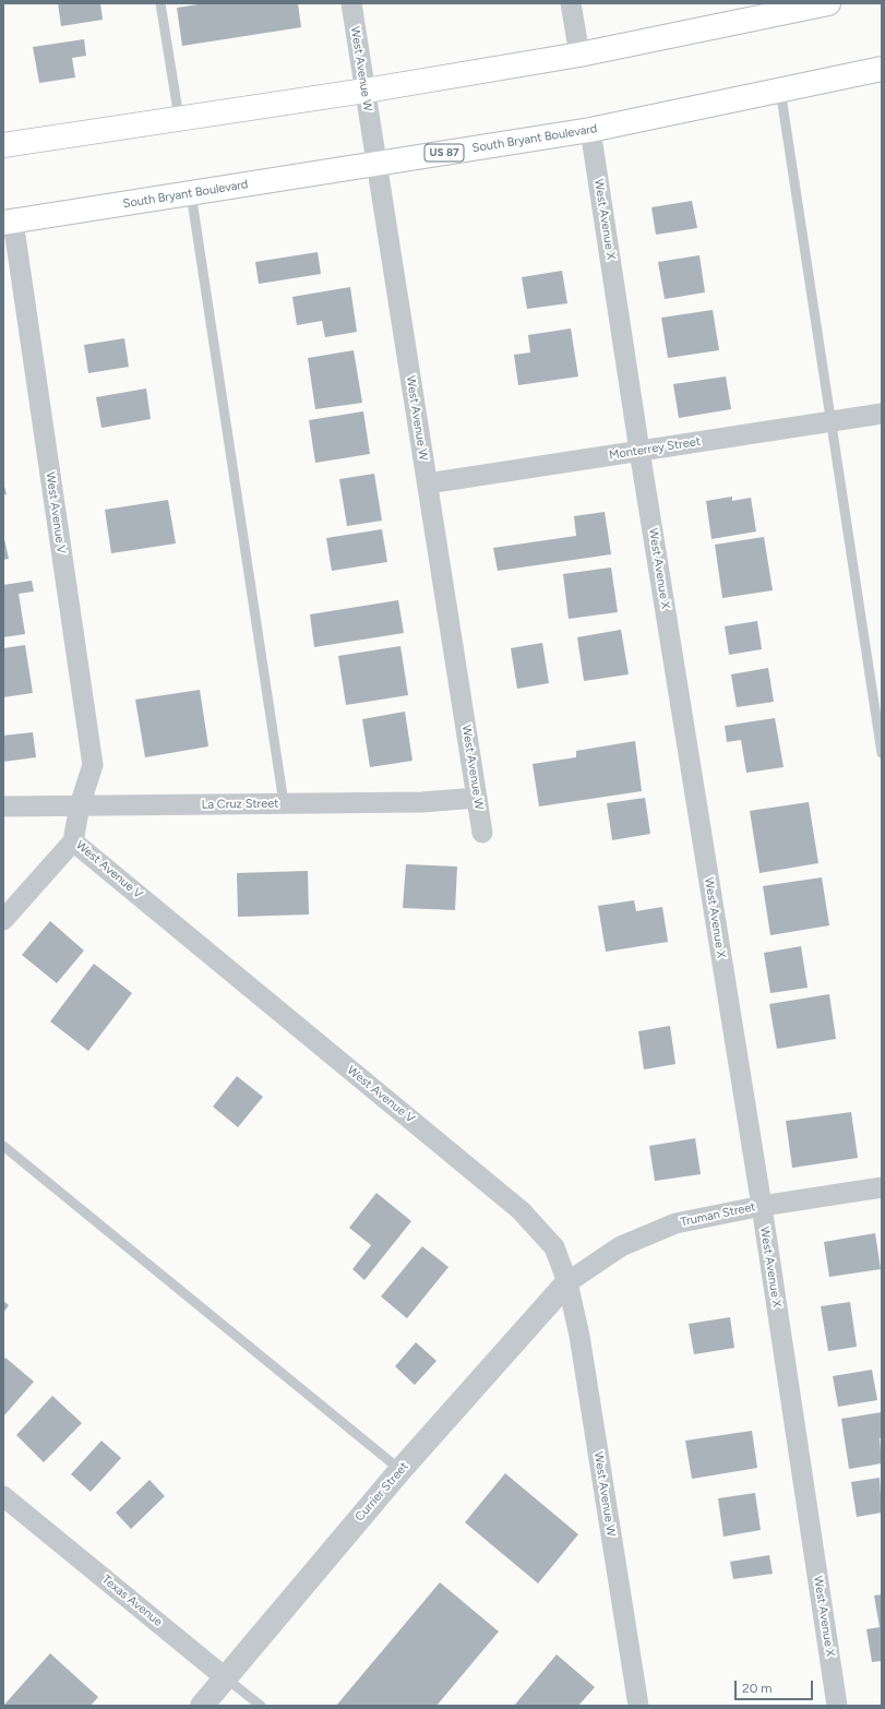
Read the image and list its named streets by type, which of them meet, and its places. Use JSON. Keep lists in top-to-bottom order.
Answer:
{
  "streets": {
    "main road": ["South Bryant Boulevard", "US 87"],
    "street": [
      "West Avenue W",
      "West Avenue X",
      "Monterrey Street",
      "West Avenue V",
      "La Cruz Street",
      "Truman Street",
      "Currier Street",
      "Texas Avenue"
    ]
  },
  "crossings": [
    ["West Avenue W", "South Bryant Boulevard"],
    ["West Avenue W", "Monterrey Street"],
    ["West Avenue W", "West Avenue V"],
    ["West Avenue W", "La Cruz Street"],
    ["West Avenue W", "Truman Street"],
    ["West Avenue W", "Currier Street"],
    ["South Bryant Boulevard", "West Avenue X"],
    ["South Bryant Boulevard", "West Avenue V"],
    ["West Avenue X", "Monterrey Street"],
    ["West Avenue X", "Truman Street"],
    ["West Avenue V", "La Cruz Street"],
    ["West Avenue V", "Truman Street"],
    ["West Avenue V", "Currier Street"],
    ["Truman Street", "Currier Street"],
    ["Currier Street", "Texas Avenue"]
  ],
  "scale_bar": "20 m"
}
